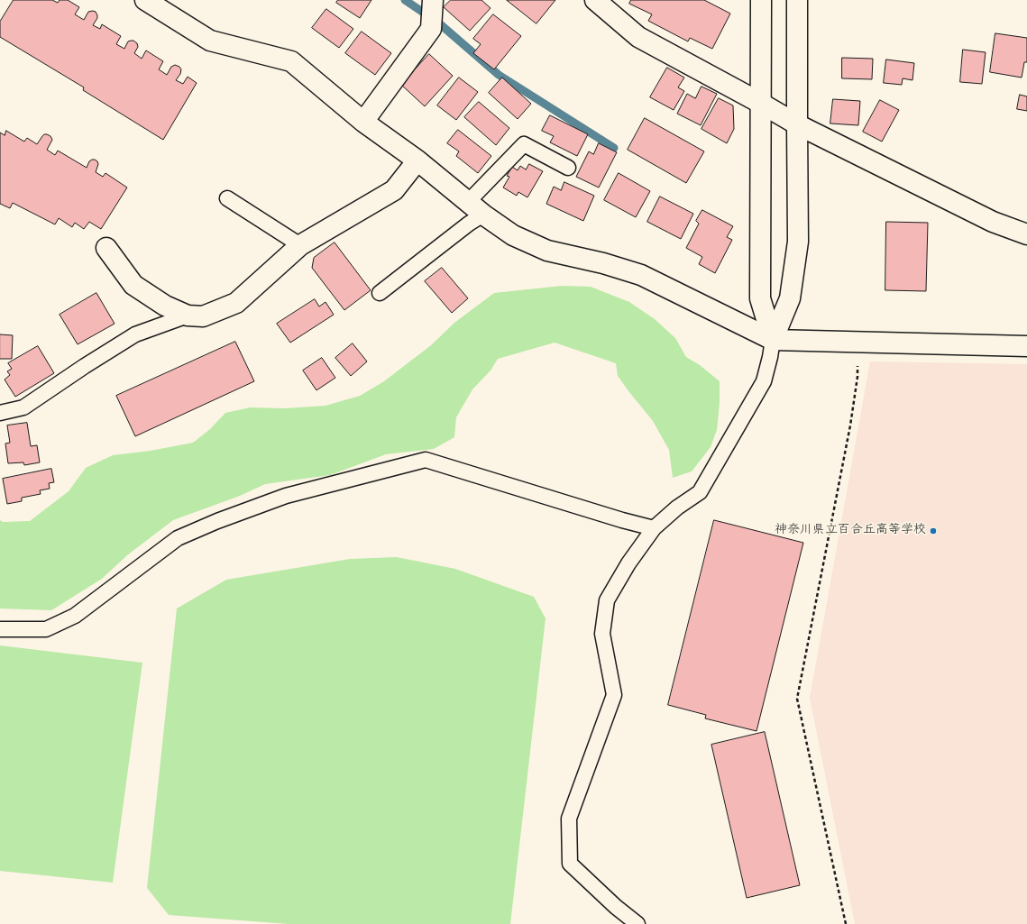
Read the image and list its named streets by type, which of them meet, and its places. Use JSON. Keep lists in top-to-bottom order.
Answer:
{
  "places": ["神奈川県立百合丘高等学校"]
}
